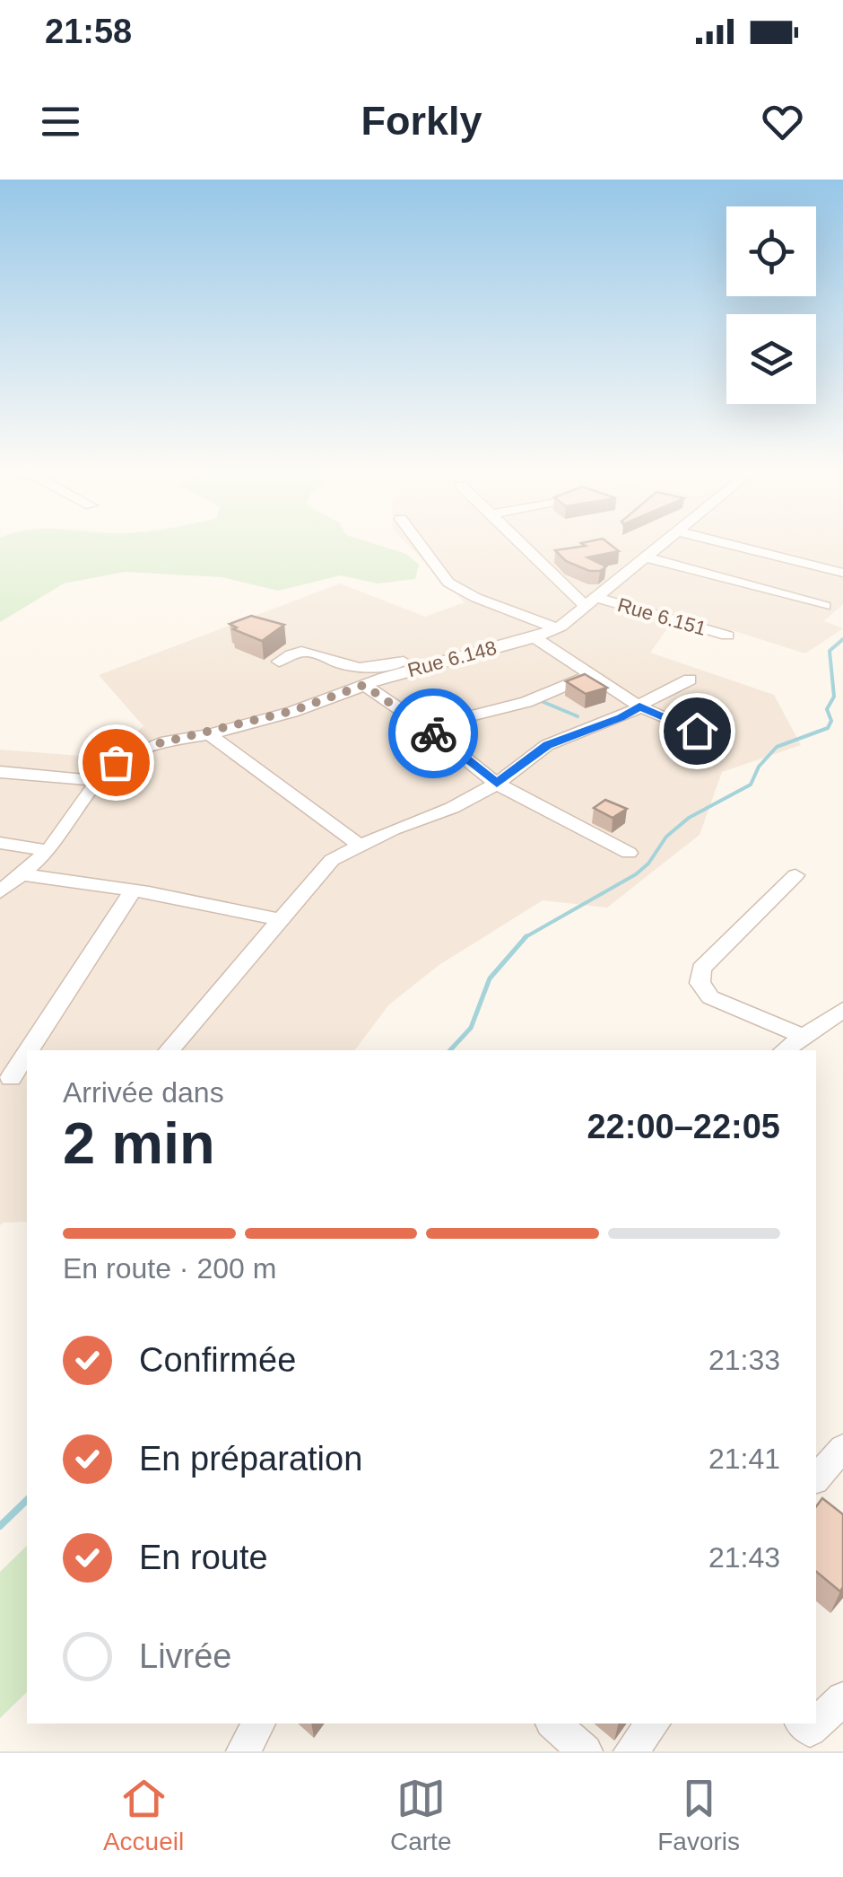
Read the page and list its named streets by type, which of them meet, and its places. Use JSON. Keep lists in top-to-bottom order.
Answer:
{
  "streets": {
    "street": ["Rue 6.151", "Rue 6.148"]
  },
  "crossings": [
    ["Rue 6.151", "Rue 6.148"]
  ],
  "page": {
    "status": "21:58",
    "header": "Forkly",
    "heading": ["2 min", "Arrivée dans", "22:00–22:05"],
    "bar": "En route · 200 m",
    "list": [
      ["Confirmée", "21:33"],
      ["En préparation", "21:41"],
      ["En route", "21:43"],
      "Livrée"
    ],
    "tabs": ["Accueil", "Carte", "Favoris"]
  }
}
